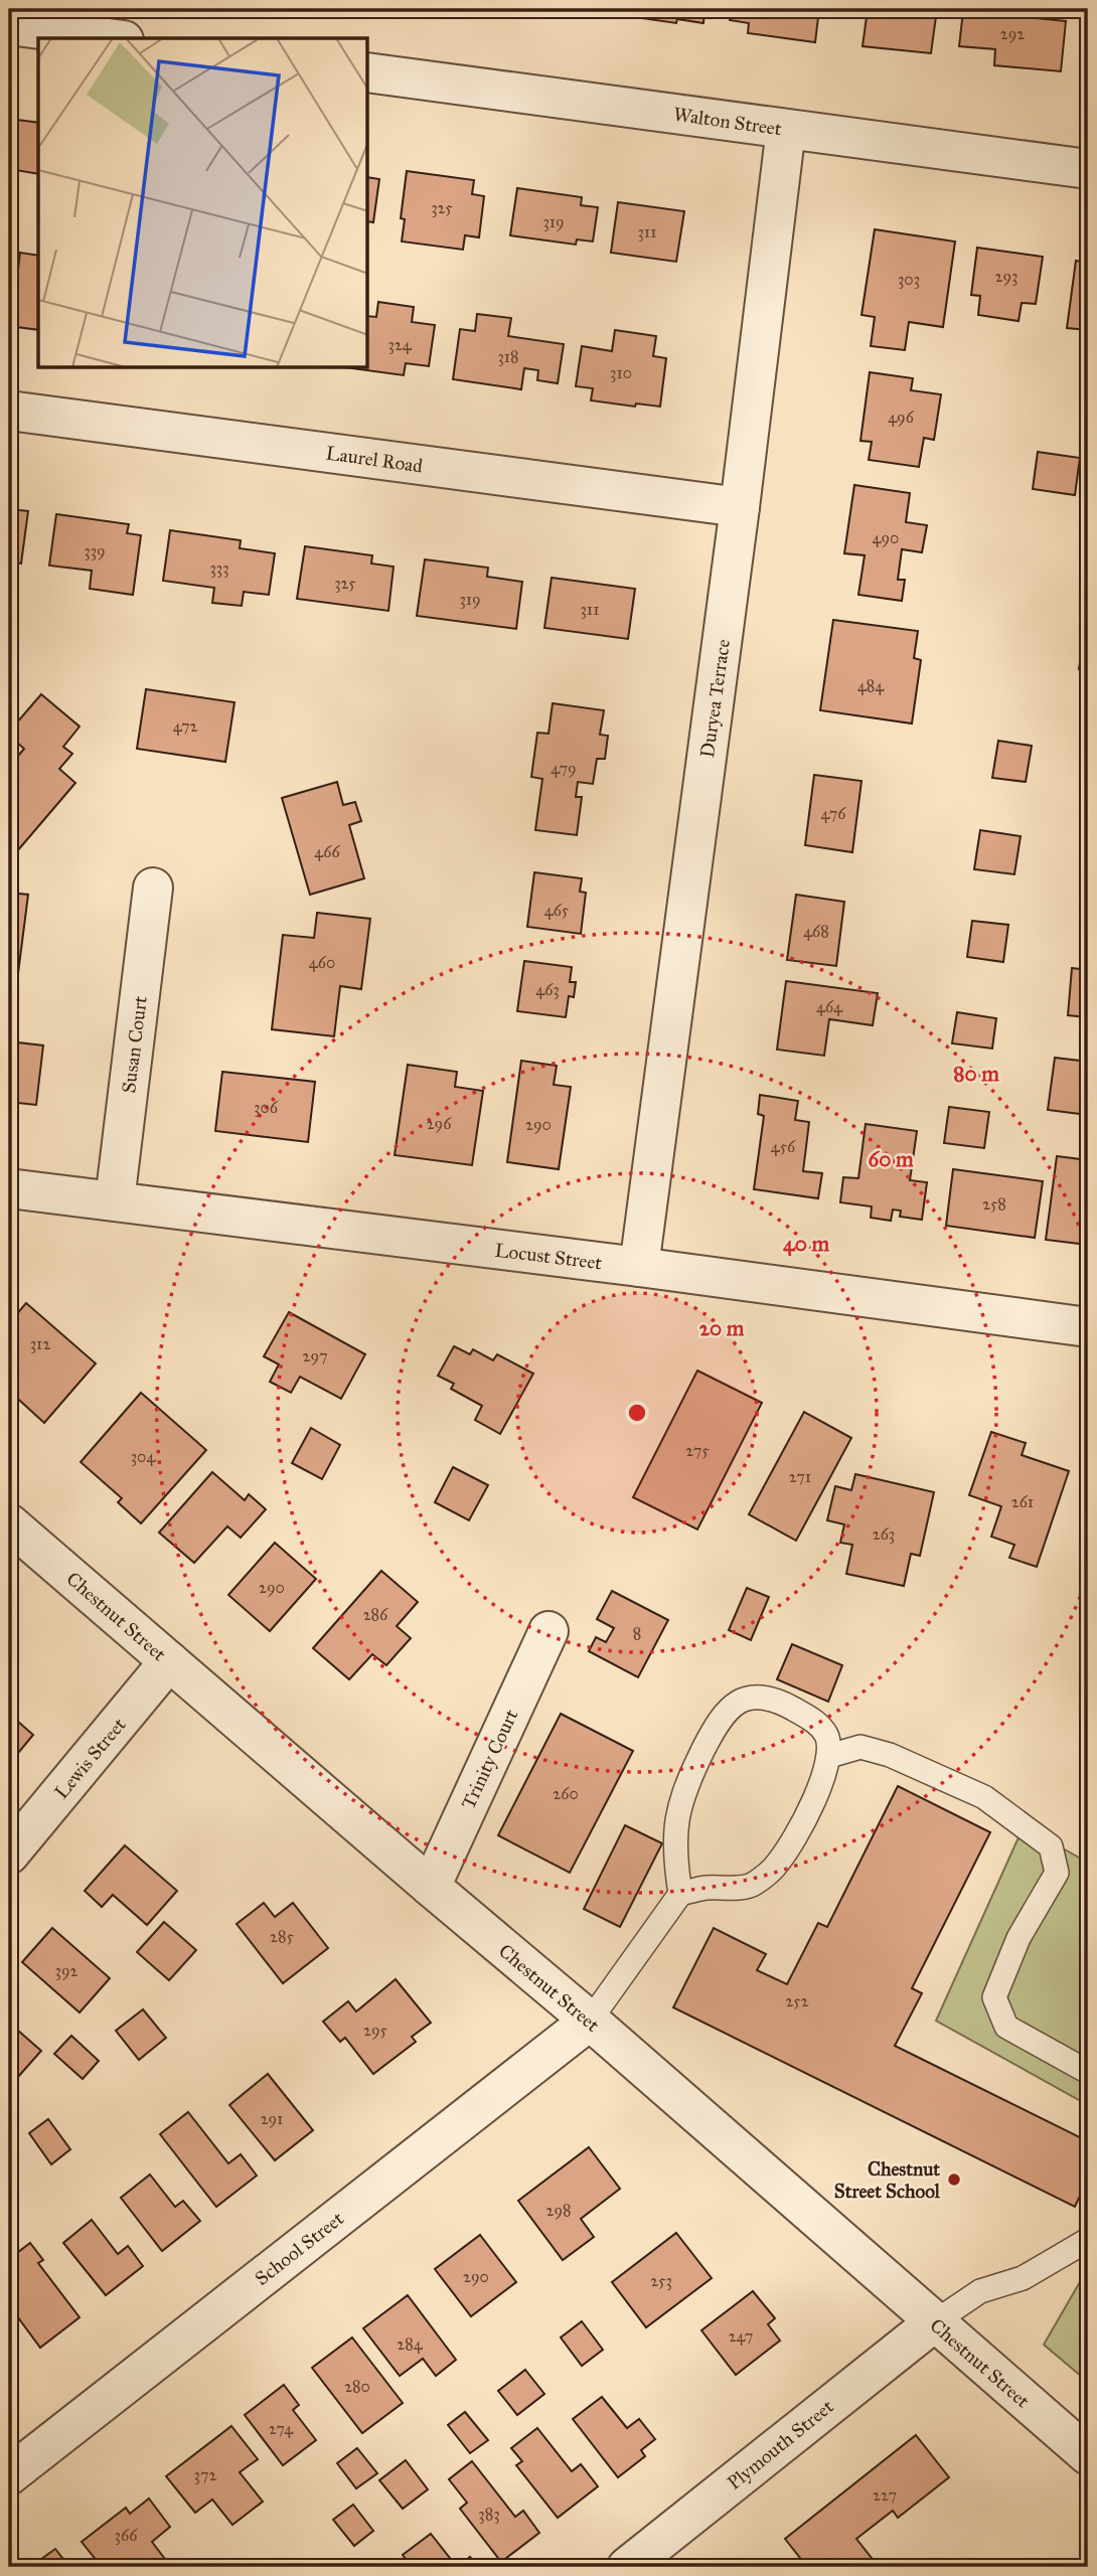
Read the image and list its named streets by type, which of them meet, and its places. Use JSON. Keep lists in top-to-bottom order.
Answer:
{
  "streets": {
    "street": [
      "Walton Street",
      "Laurel Road",
      "Duryea Terrace",
      "Susan Court",
      "Locust Street",
      "Chestnut Street",
      "Lewis Street",
      "Trinity Court",
      "School Street",
      "Plymouth Street"
    ]
  },
  "crossings": [
    ["Walton Street", "Duryea Terrace"],
    ["Laurel Road", "Duryea Terrace"],
    ["Duryea Terrace", "Locust Street"],
    ["Susan Court", "Locust Street"],
    ["Chestnut Street", "Lewis Street"],
    ["Chestnut Street", "Trinity Court"],
    ["Chestnut Street", "School Street"],
    ["Chestnut Street", "Plymouth Street"]
  ],
  "places": ["Chestnut Street School"],
  "house_numbers": [
    "292",
    "325",
    "319",
    "311",
    "293",
    "303",
    "324",
    "318",
    "310",
    "496",
    "490",
    "339",
    "333",
    "325",
    "319",
    "311",
    "484",
    "472",
    "479",
    "476",
    "466",
    "465",
    "468",
    "460",
    "463",
    "464",
    "306",
    "296",
    "290",
    "456",
    "258",
    "312",
    "297",
    "275",
    "304",
    "271",
    "261",
    "263",
    "290",
    "286",
    "8",
    "260",
    "285",
    "392",
    "252",
    "295",
    "291",
    "298",
    "290",
    "253",
    "247",
    "284",
    "280",
    "274",
    "372",
    "227",
    "383",
    "366"
  ],
  "rings": [
    "80 m",
    "60 m",
    "40 m",
    "20 m"
  ]
}
